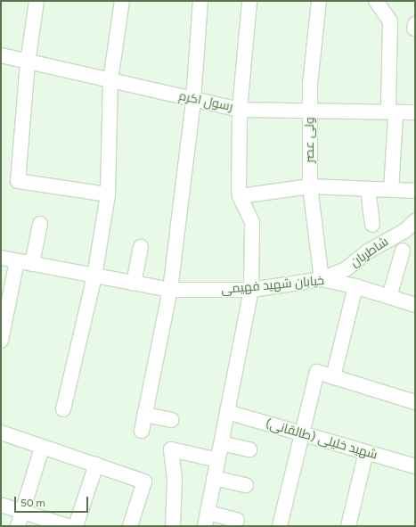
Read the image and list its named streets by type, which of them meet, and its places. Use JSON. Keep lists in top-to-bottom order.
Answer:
{
  "streets": {
    "street": [
      "رسول اکرم",
      "ولی عصر",
      "شاطریان",
      "خیابان شهید فهیمی",
      "شهید خلیلی (طالقانی)"
    ]
  },
  "crossings": [
    ["رسول اکرم", "ولی عصر"],
    ["ولی عصر", "شاطریان"],
    ["ولی عصر", "خیابان شهید فهیمی"],
    ["شاطریان", "خیابان شهید فهیمی"]
  ],
  "scale_bar": "50 m"
}
